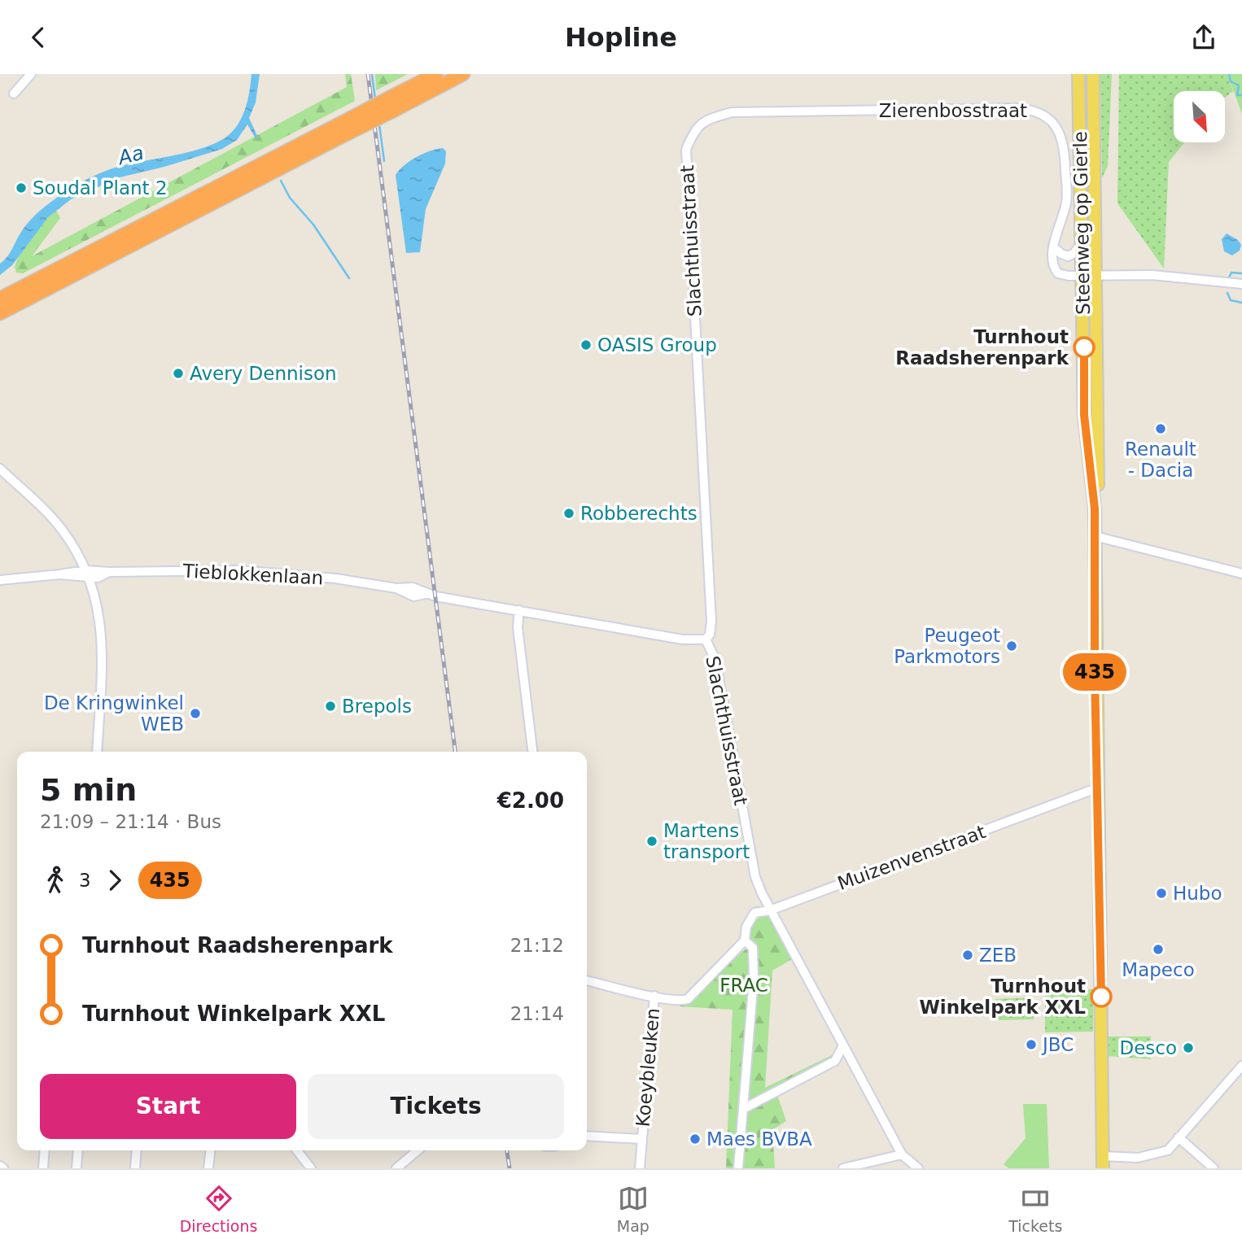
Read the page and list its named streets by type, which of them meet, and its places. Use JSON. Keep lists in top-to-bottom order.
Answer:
{
  "streets": {
    "main road": ["Steenweg op Gierle"],
    "street": [
      "Zierenbosstraat",
      "Slachthuisstraat",
      "Tieblokkenlaan",
      "Muizenvenstraat",
      "Koeybleuken"
    ]
  },
  "crossings": [
    ["Zierenbosstraat", "Steenweg op Gierle"],
    ["Zierenbosstraat", "Slachthuisstraat"],
    ["Steenweg op Gierle", "Muizenvenstraat"],
    ["Slachthuisstraat", "Tieblokkenlaan"],
    ["Slachthuisstraat", "Muizenvenstraat"],
    ["Muizenvenstraat", "Koeybleuken"]
  ],
  "water": ["Aa"],
  "parks": ["FRAC"],
  "places": [
    "Soudal Plant 2",
    "OASIS Group",
    "Turnhout Raadsherenpark",
    "Avery Dennison",
    "Renault - Dacia",
    "Robberechts",
    "Peugeot Parkmotors",
    "Brepols",
    "De Kringwinkel WEB",
    "Martens transport",
    "Hubo",
    "Mapeco",
    "ZEB",
    "Turnhout Winkelpark XXL",
    "JBC",
    "Desco",
    "Maes BVBA"
  ],
  "lines": ["bus line 435"],
  "north": "bottom right",
  "page": {
    "header": "Hopline",
    "on_map": "435",
    "heading": ["5 min", "21:09 – 21:14 · Bus", "€2.00"],
    "legs": ["3", "435"],
    "list": [
      {
        "name": "Turnhout Raadsherenpark",
        "value": "21:12"
      },
      {
        "name": "Turnhout Winkelpark XXL",
        "value": "21:14"
      }
    ],
    "buttons": ["Start", "Tickets"],
    "tabs": ["Directions", "Map", "Tickets"]
  }
}
